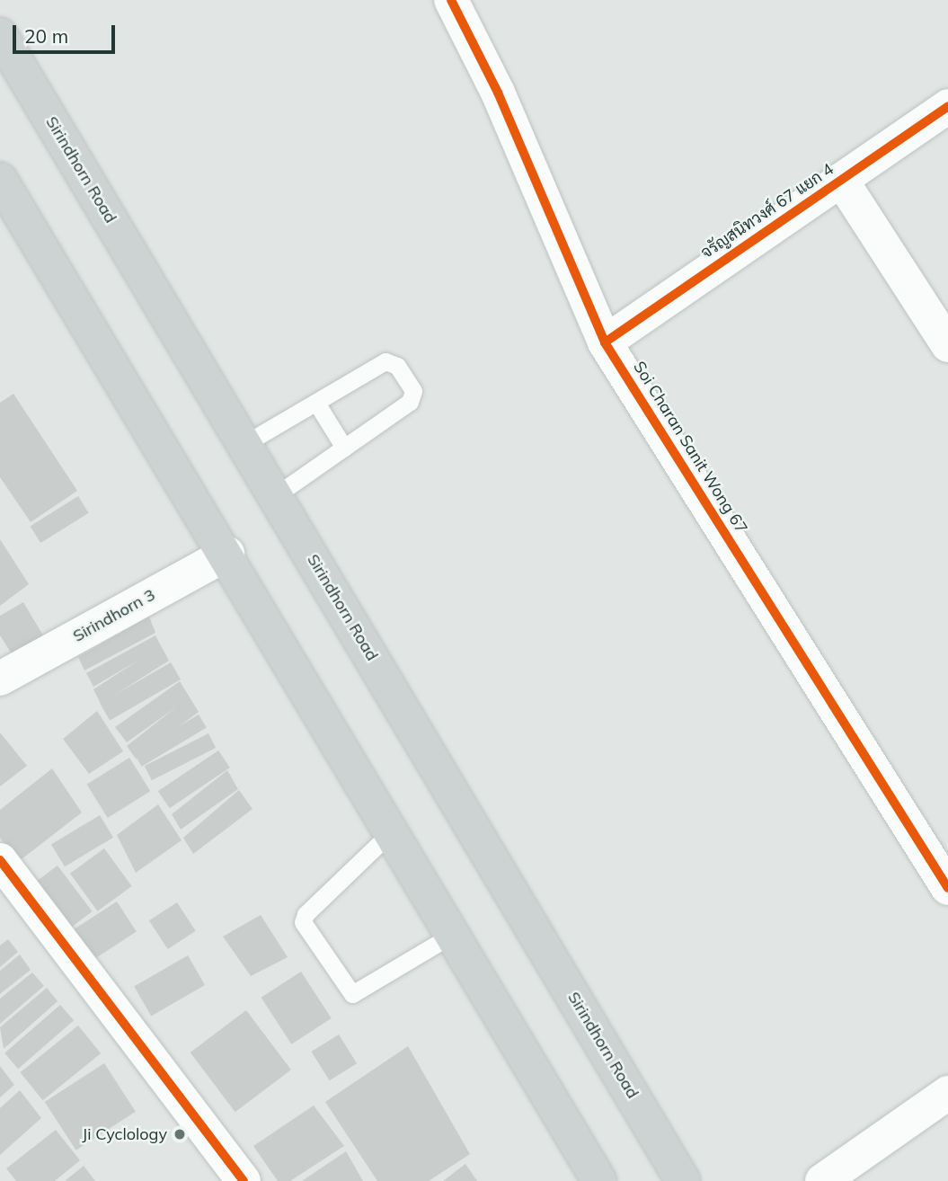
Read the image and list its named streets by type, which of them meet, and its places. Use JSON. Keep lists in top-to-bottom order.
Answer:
{
  "streets": {
    "main road": ["Sirindhorn Road"],
    "street": ["จรัญสนิทวงศ์ 67 แยก 4", "Soi Charan Sanit Wong 67", "Sirindhorn 3"]
  },
  "crossings": [
    ["จรัญสนิทวงศ์ 67 แยก 4", "Soi Charan Sanit Wong 67"]
  ],
  "places": ["Ji Cyclology"],
  "scale_bar": "20 m"
}
